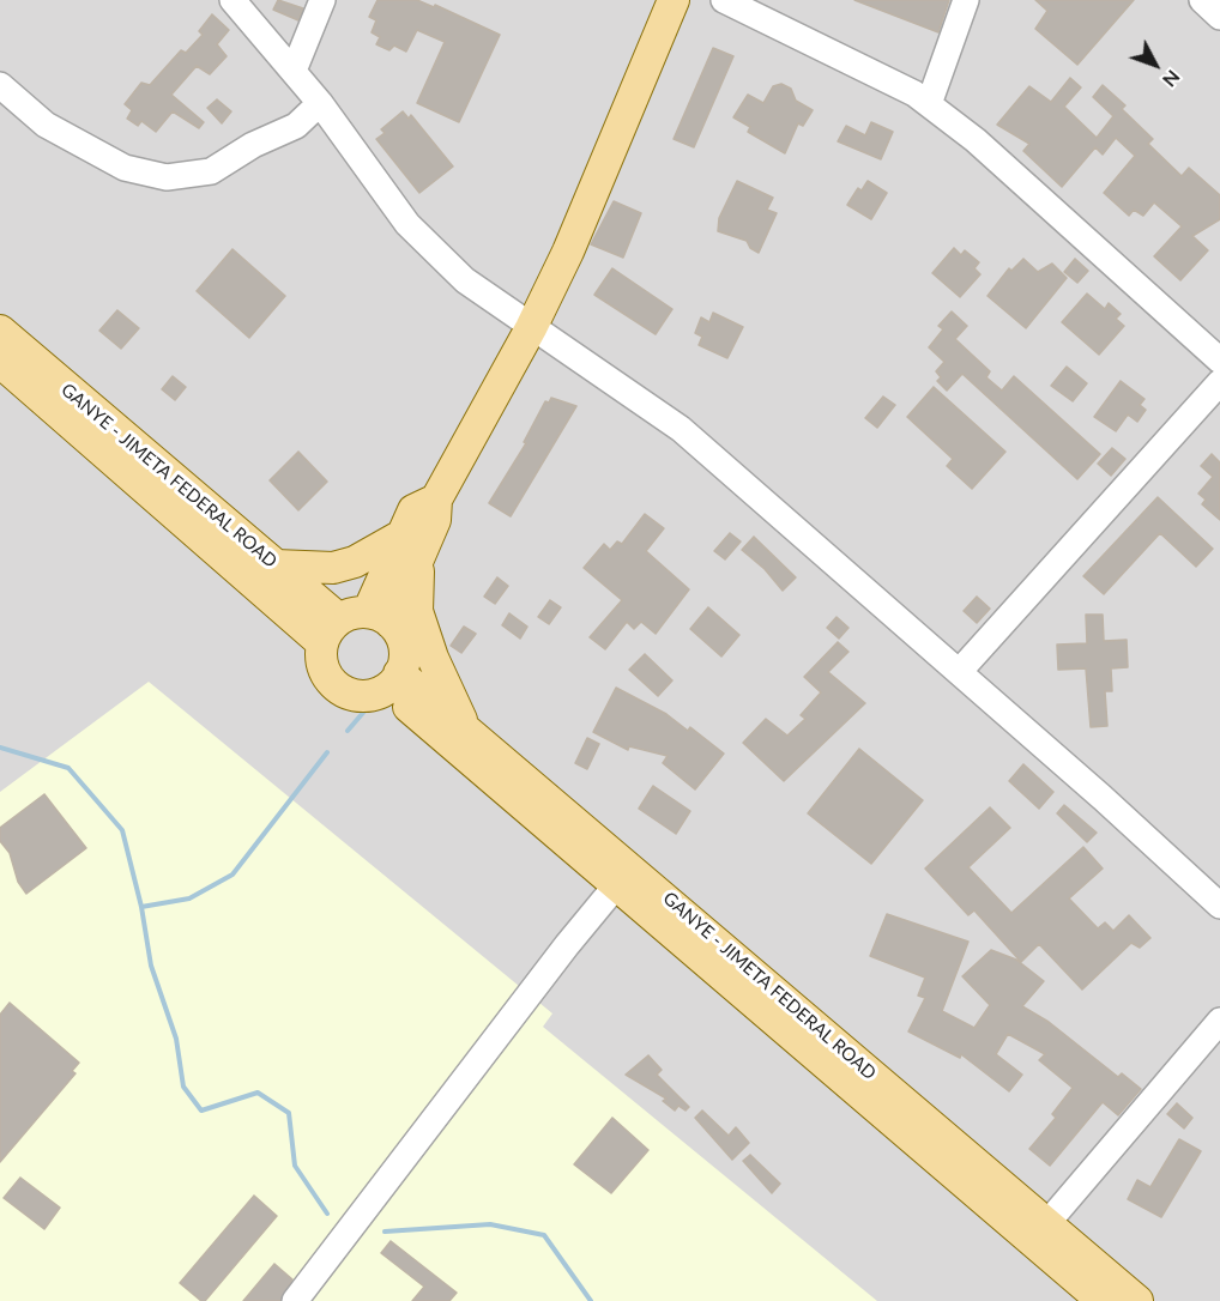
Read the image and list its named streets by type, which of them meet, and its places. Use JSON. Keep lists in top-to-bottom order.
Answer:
{
  "streets": {
    "main road": ["GANYE - JIMETA FEDERAL ROAD"]
  },
  "north": "bottom right"
}
